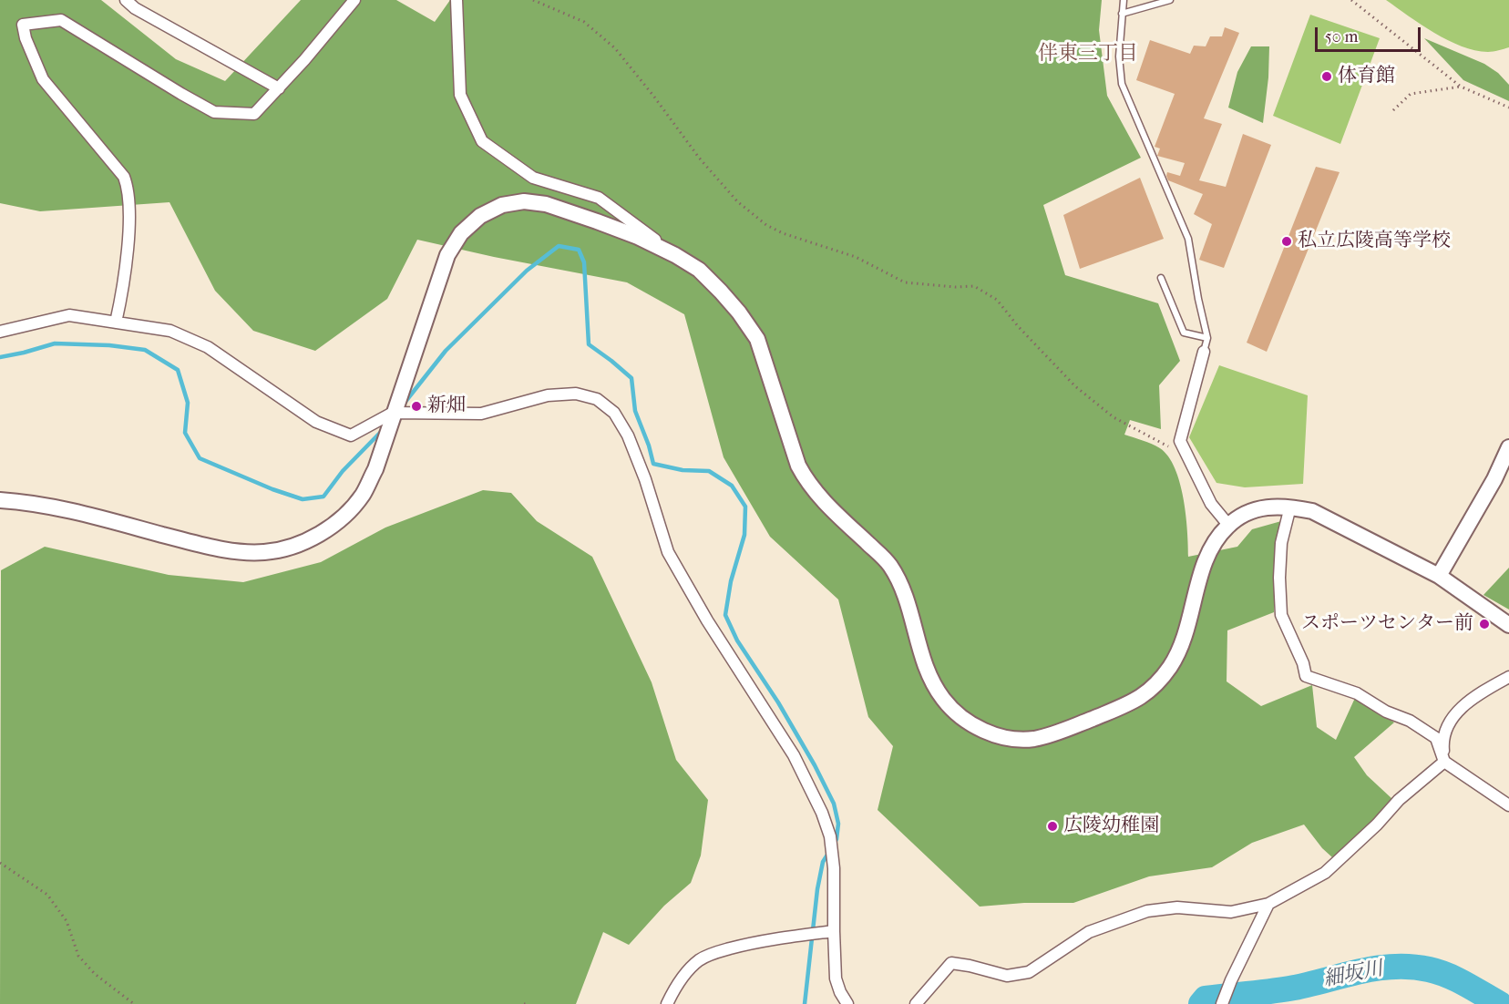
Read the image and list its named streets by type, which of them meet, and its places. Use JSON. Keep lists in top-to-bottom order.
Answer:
{
  "districts": ["伴東三丁目"],
  "water": ["細坂川"],
  "places": [
    "体育館",
    "私立広陵高等学校",
    "新畑",
    "スポーツセンター前",
    "広陵幼稚園"
  ],
  "scale_bar": "50 m"
}
